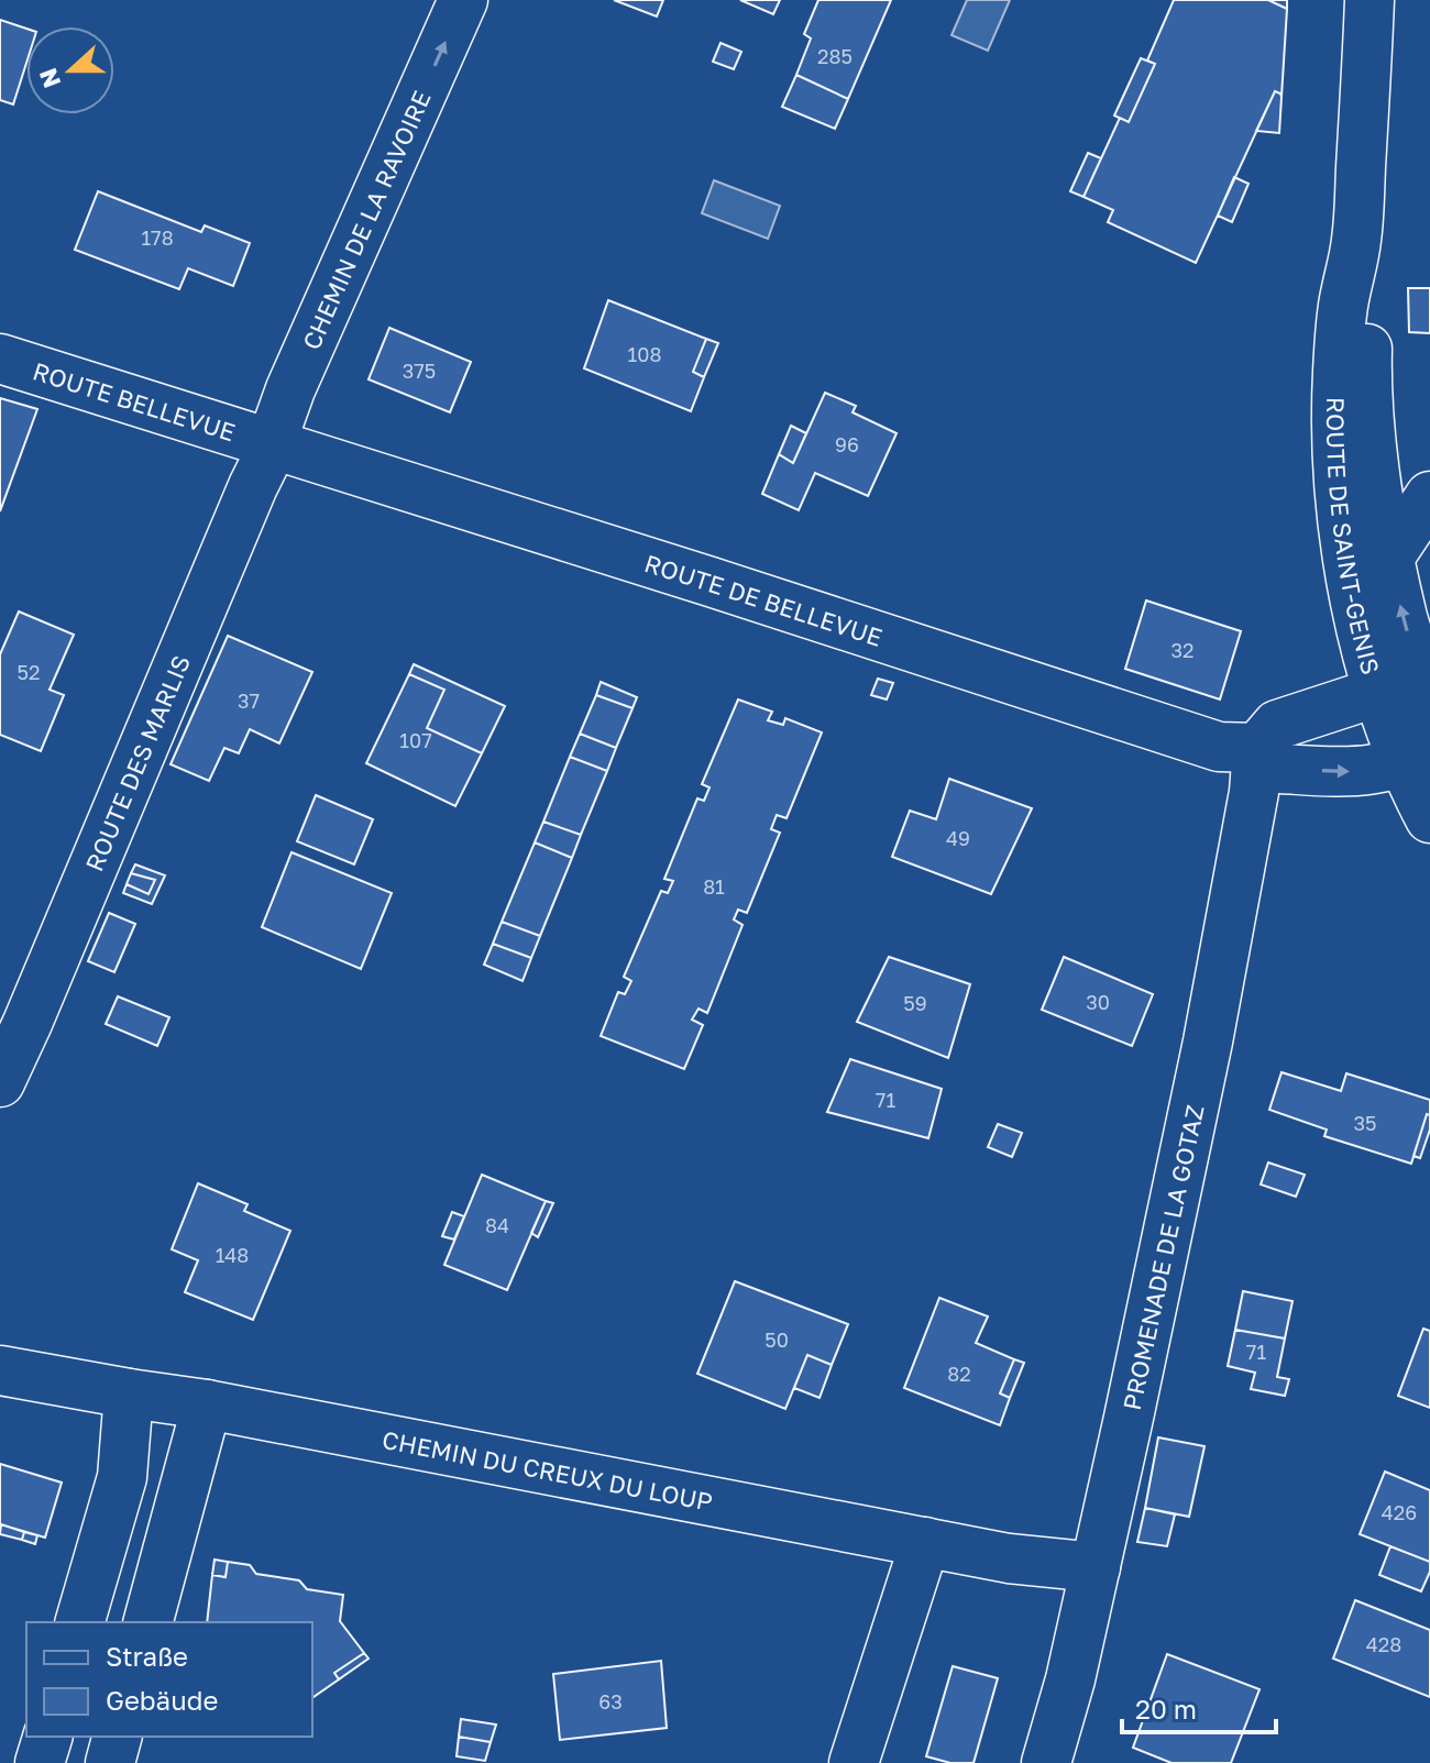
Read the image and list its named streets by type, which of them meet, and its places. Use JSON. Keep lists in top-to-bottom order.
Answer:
{
  "streets": {
    "street": [
      "CHEMIN DE LA RAVOIRE",
      "ROUTE BELLEVUE",
      "ROUTE DE SAINT-GENIS",
      "ROUTE DE BELLEVUE",
      "ROUTE DES MARLIS",
      "PROMENADE DE LA GOTAZ",
      "CHEMIN DU CREUX DU LOUP"
    ]
  },
  "crossings": [
    ["CHEMIN DE LA RAVOIRE", "ROUTE BELLEVUE"],
    ["CHEMIN DE LA RAVOIRE", "ROUTE DE BELLEVUE"],
    ["CHEMIN DE LA RAVOIRE", "ROUTE DES MARLIS"],
    ["ROUTE BELLEVUE", "ROUTE DE BELLEVUE"],
    ["ROUTE BELLEVUE", "ROUTE DES MARLIS"],
    ["ROUTE DE SAINT-GENIS", "ROUTE DE BELLEVUE"],
    ["ROUTE DE BELLEVUE", "ROUTE DES MARLIS"],
    ["ROUTE DE BELLEVUE", "PROMENADE DE LA GOTAZ"],
    ["PROMENADE DE LA GOTAZ", "CHEMIN DU CREUX DU LOUP"]
  ],
  "one_way": ["CHEMIN DE LA RAVOIRE"],
  "house_numbers": [
    "285",
    "178",
    "108",
    "375",
    "96",
    "32",
    "52",
    "37",
    "107",
    "49",
    "81",
    "30",
    "59",
    "71",
    "35",
    "84",
    "148",
    "50",
    "71",
    "82",
    "426",
    "428",
    "63"
  ],
  "legend": ["Straße", "Gebäude"],
  "scale_bar": "20 m",
  "north": "left"
}
